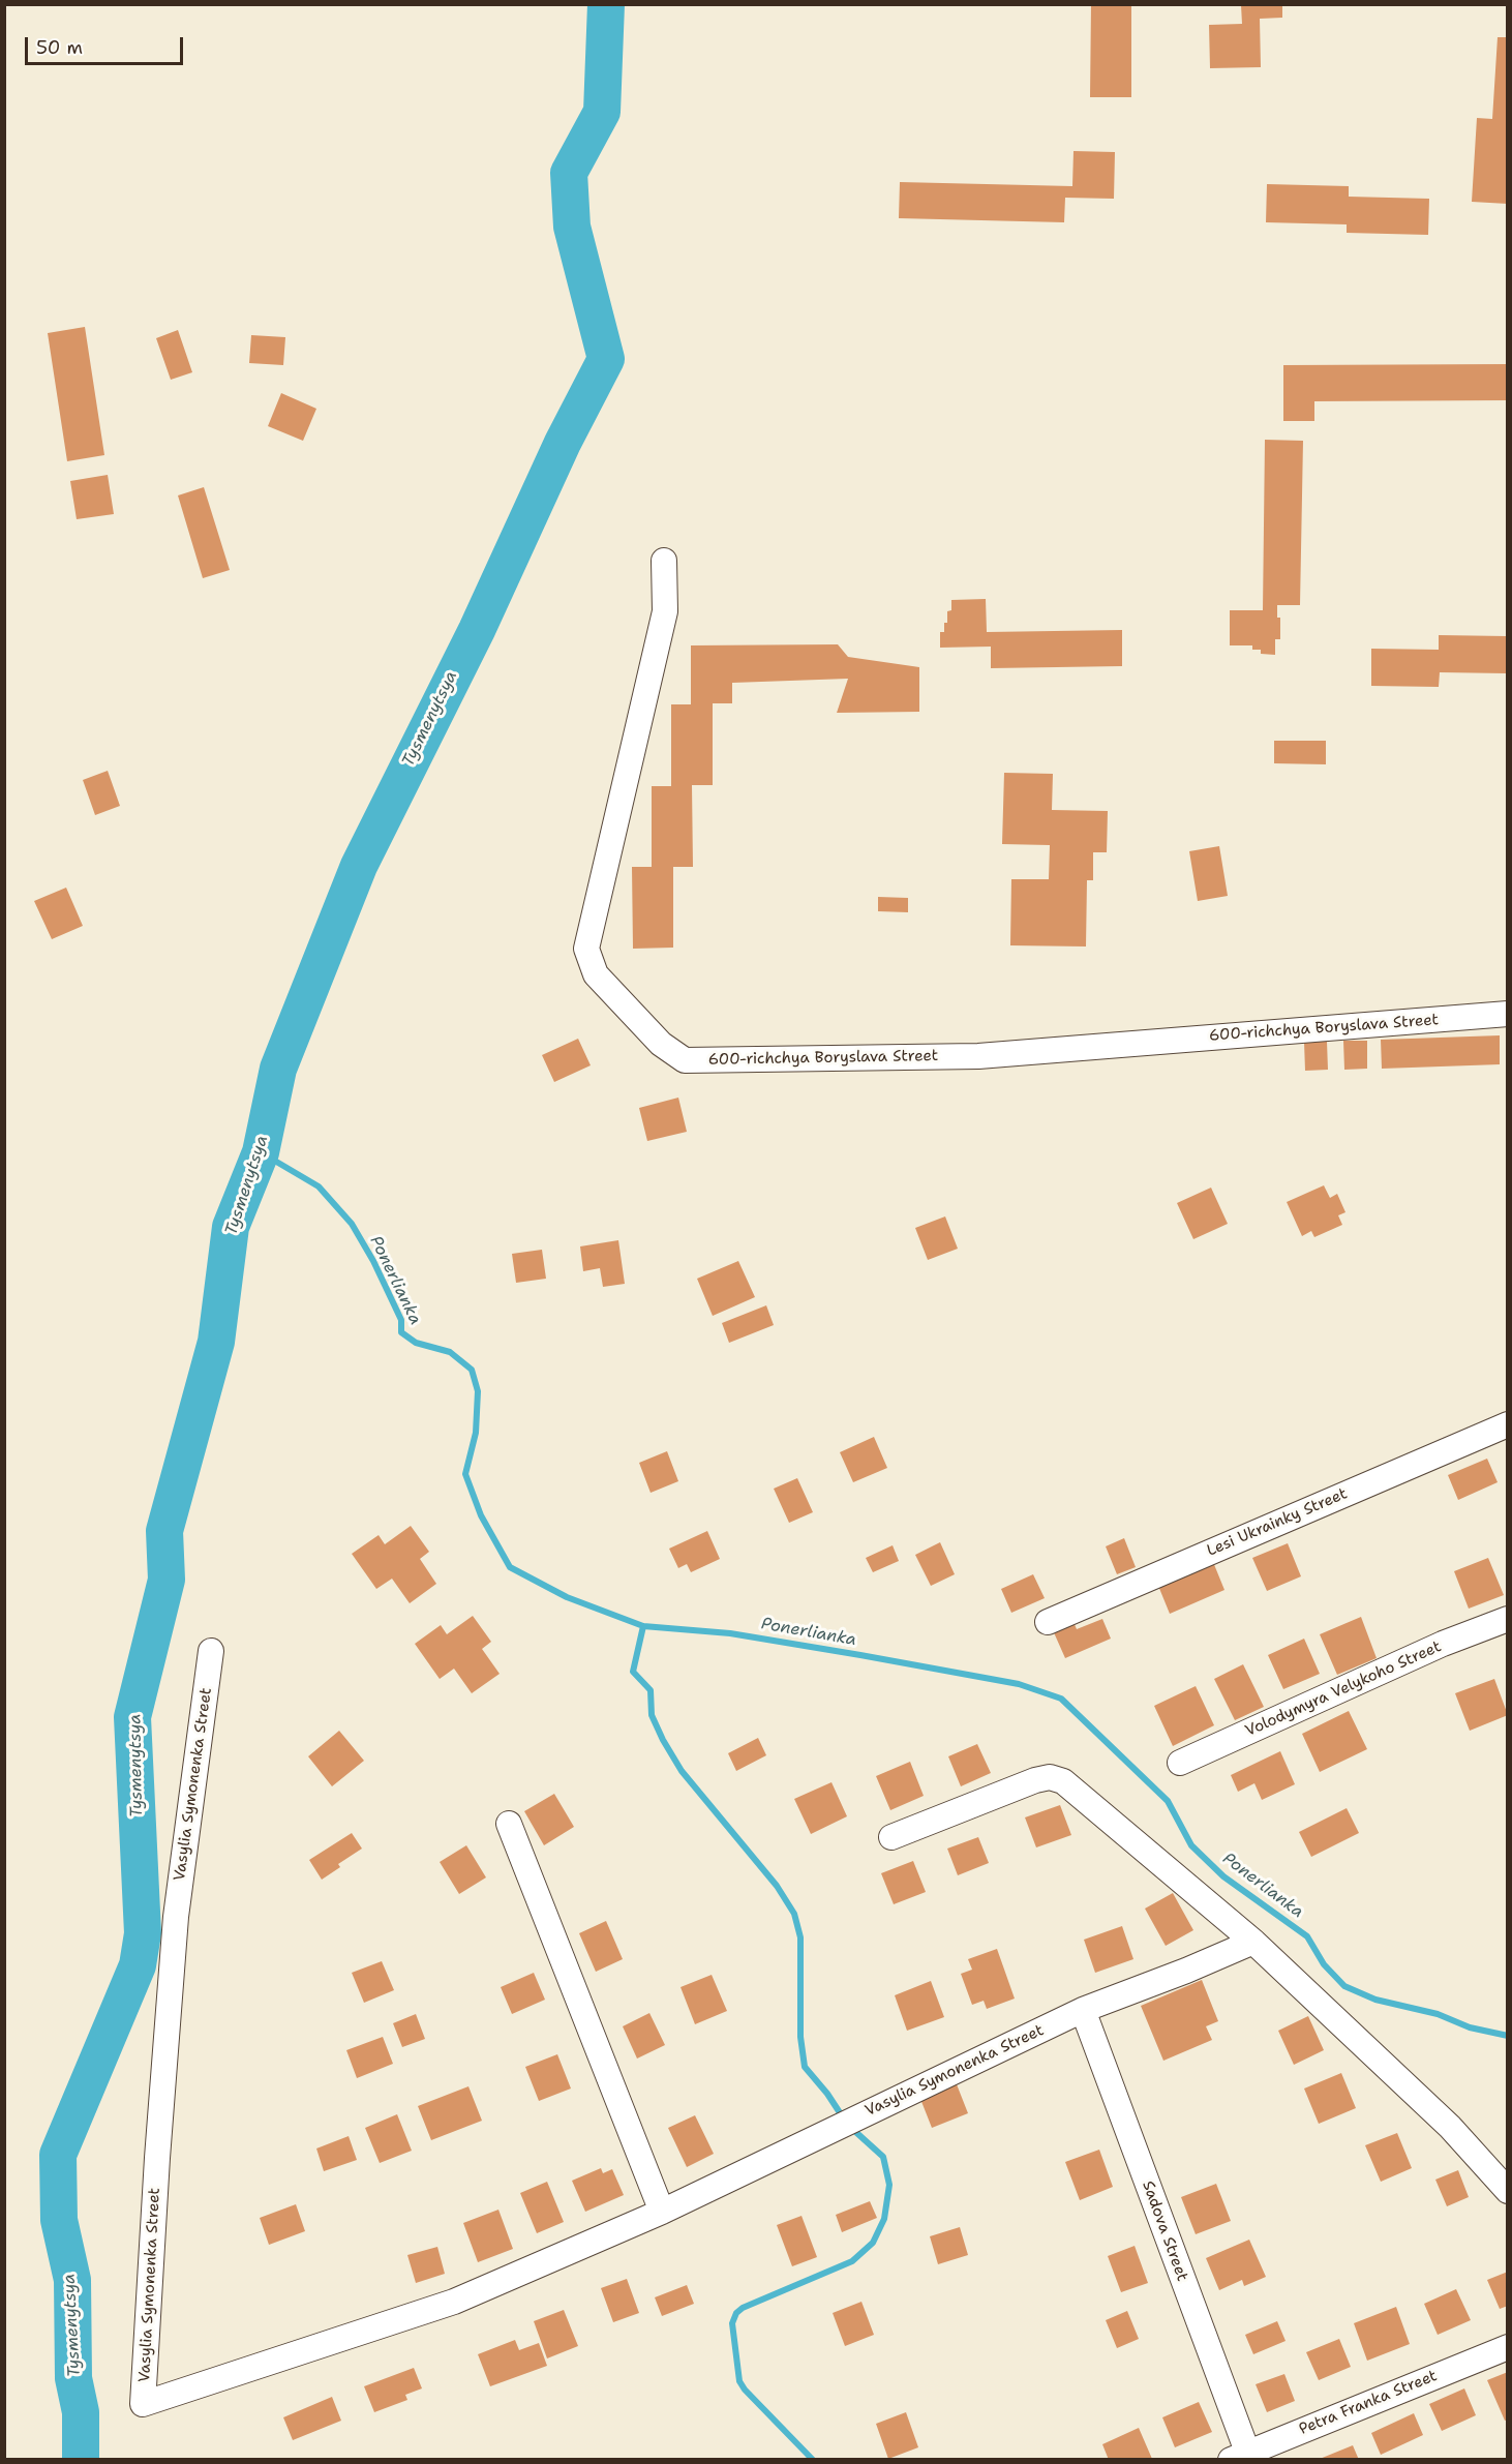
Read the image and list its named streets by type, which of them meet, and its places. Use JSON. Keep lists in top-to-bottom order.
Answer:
{
  "streets": {
    "street": [
      "600-richchya Boryslava Street",
      "Lesi Ukrainky Street",
      "Volodymyra Velykoho Street",
      "Vasylia Symonenka Street",
      "Sadova Street",
      "Petra Franka Street"
    ]
  },
  "crossings": [
    ["Vasylia Symonenka Street", "Sadova Street"],
    ["Sadova Street", "Petra Franka Street"]
  ],
  "water": ["Tysmenytsya", "Ponerlianka"],
  "scale_bar": "50 m"
}
